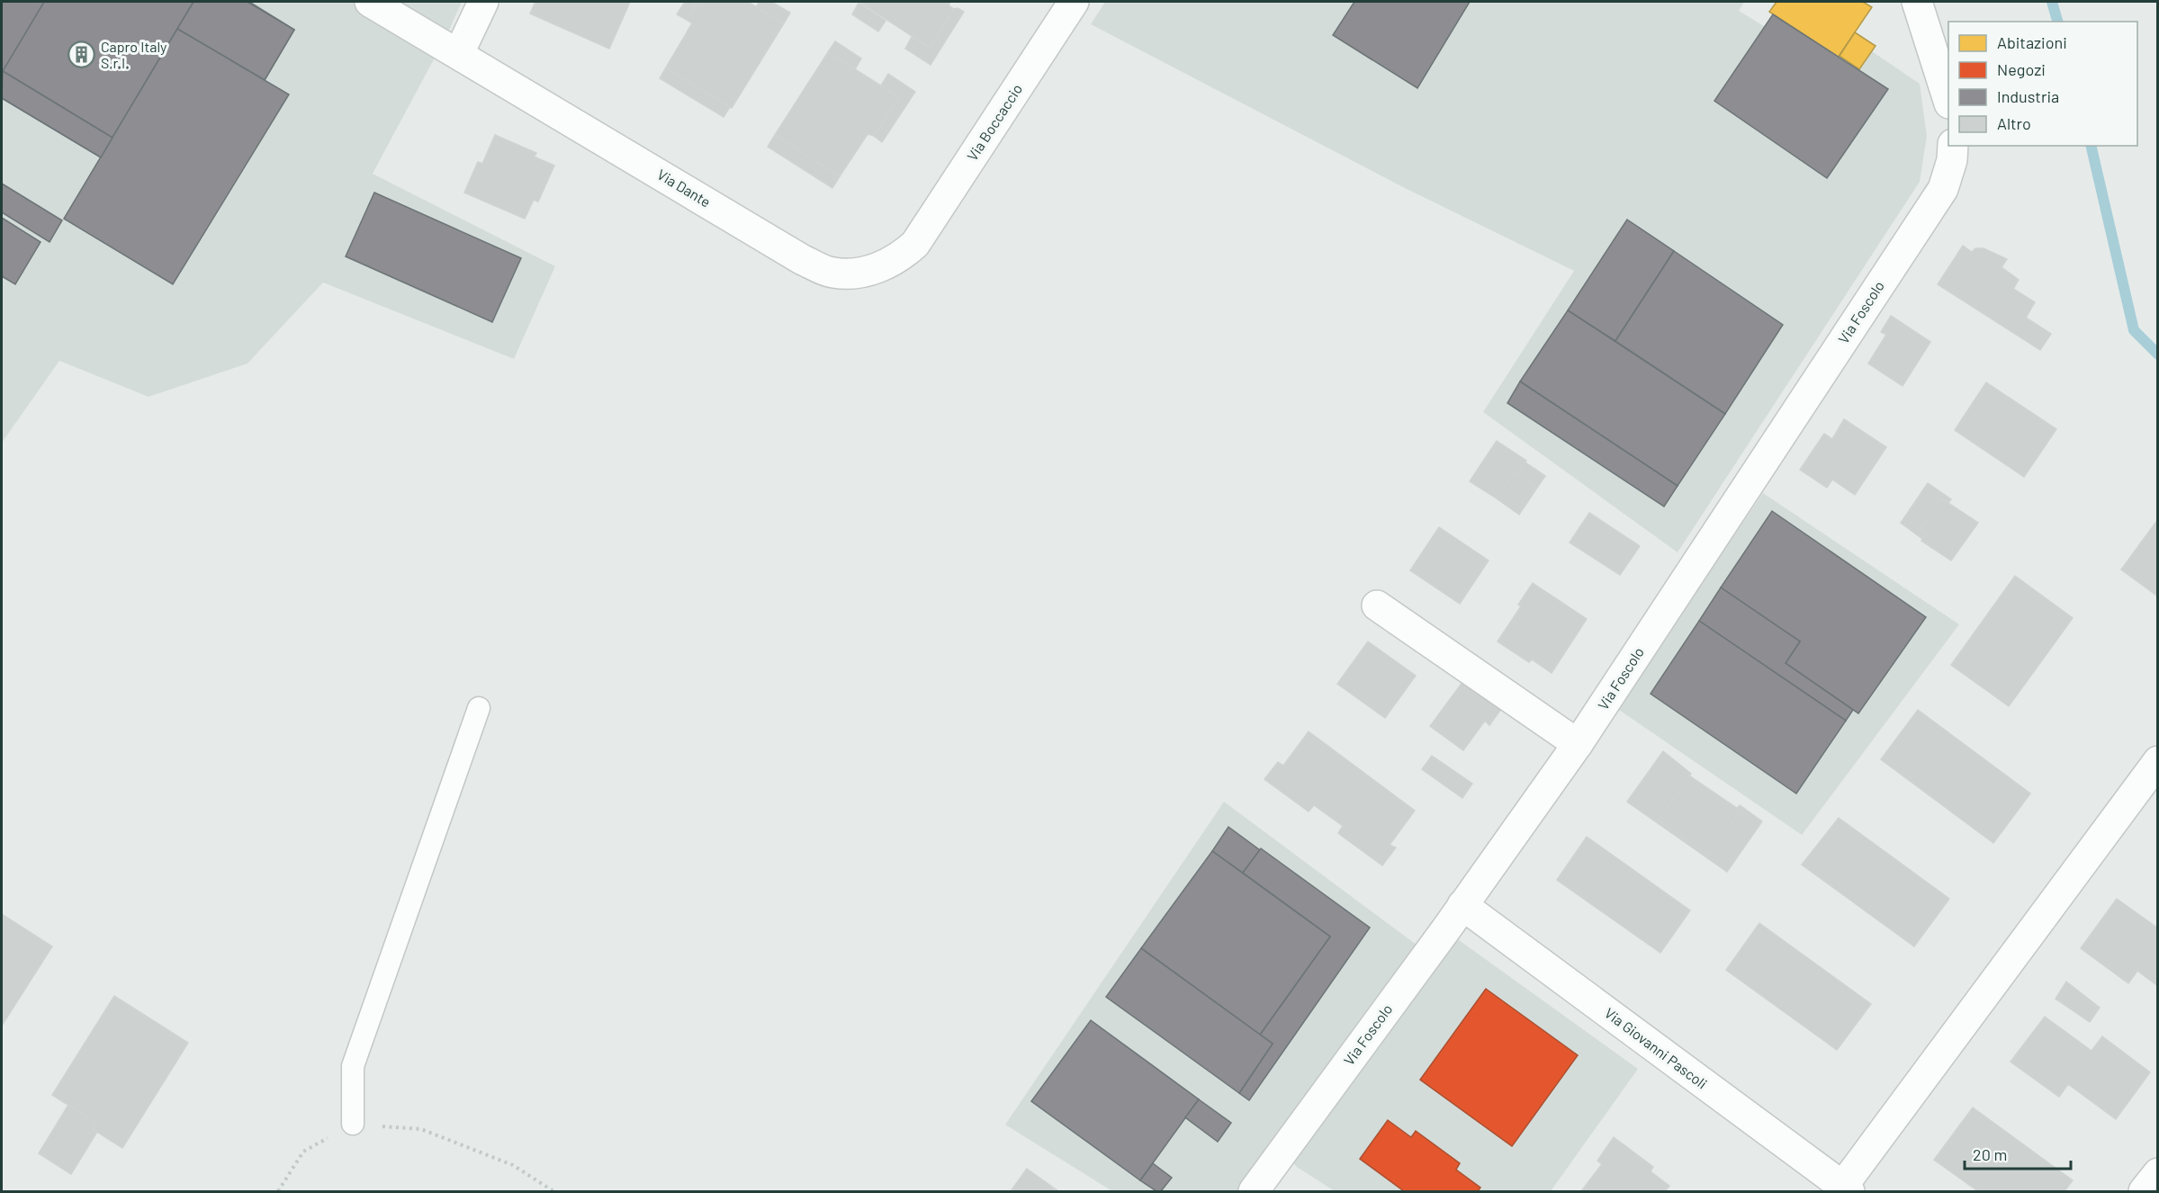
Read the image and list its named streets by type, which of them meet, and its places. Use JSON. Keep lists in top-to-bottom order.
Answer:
{
  "streets": {
    "street": [
      "Via Boccaccio",
      "Via Dante",
      "Via Foscolo",
      "Via Giovanni Pascoli"
    ]
  },
  "crossings": [
    ["Via Boccaccio", "Via Dante"],
    ["Via Foscolo", "Via Giovanni Pascoli"]
  ],
  "places": {
    "building": ["Capro Italy S.r.l."]
  },
  "legend": [
    "Abitazioni",
    "Negozi",
    "Industria",
    "Altro"
  ],
  "scale_bar": "20 m"
}
